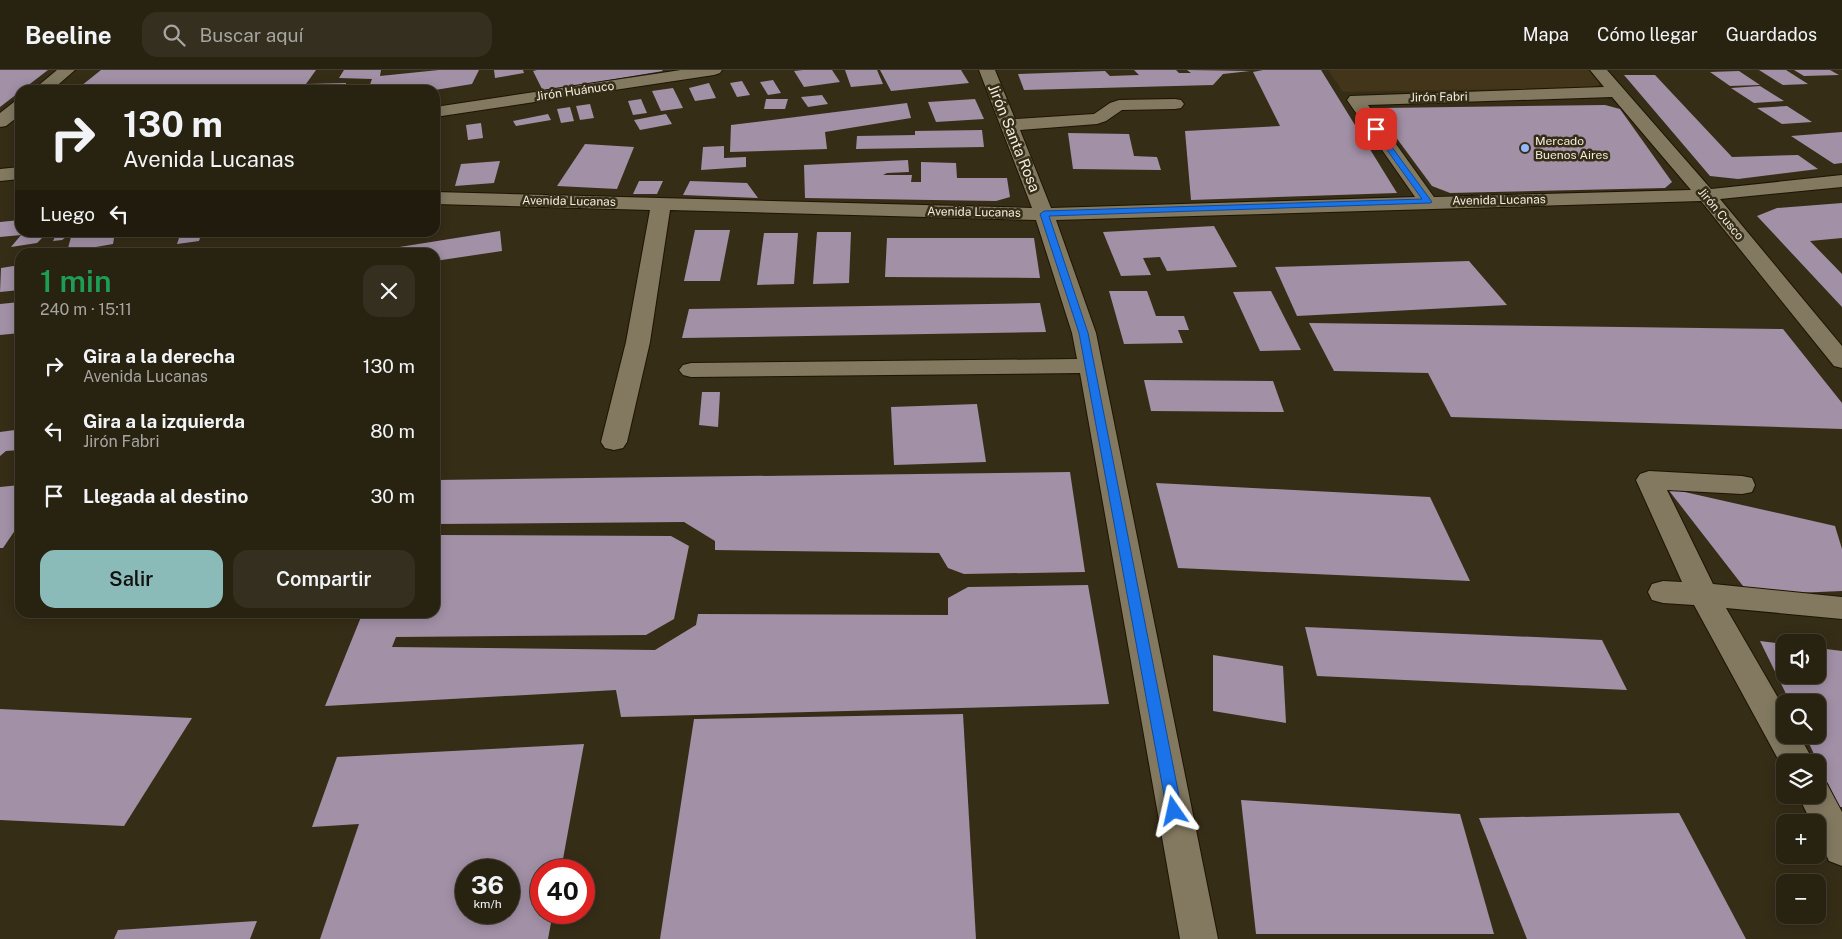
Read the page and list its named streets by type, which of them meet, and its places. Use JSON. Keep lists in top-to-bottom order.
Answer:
{
  "streets": {
    "street": [
      "Jirón Huánuco",
      "Jirón Fabri",
      "Jirón Santa Rosa",
      "Avenida Lucanas",
      "Jirón Cusco"
    ]
  },
  "crossings": [
    ["Jirón Fabri", "Avenida Lucanas"],
    ["Jirón Fabri", "Jirón Cusco"],
    ["Jirón Santa Rosa", "Avenida Lucanas"],
    ["Avenida Lucanas", "Jirón Cusco"]
  ],
  "places": ["Mercado Buenos Aires"],
  "page": {
    "header": "Beeline",
    "search": "Buscar aquí",
    "nav": ["Mapa", "Cómo llegar", "Guardados"],
    "turn": ["130 m", "Avenida Lucanas"],
    "then": "Luego",
    "heading": ["1 min", "240 m · 15:11"],
    "list": [
      {
        "name": "Gira a la derecha",
        "note": "Avenida Lucanas",
        "value": "130 m"
      },
      {
        "name": "Gira a la izquierda",
        "note": "Jirón Fabri",
        "value": "80 m"
      },
      {
        "name": "Llegada al destino",
        "value": "30 m"
      }
    ],
    "buttons": ["Salir", "Compartir"],
    "map_buttons": ["+", "−"],
    "speed": "36 km/h",
    "limit": "40"
  }
}
